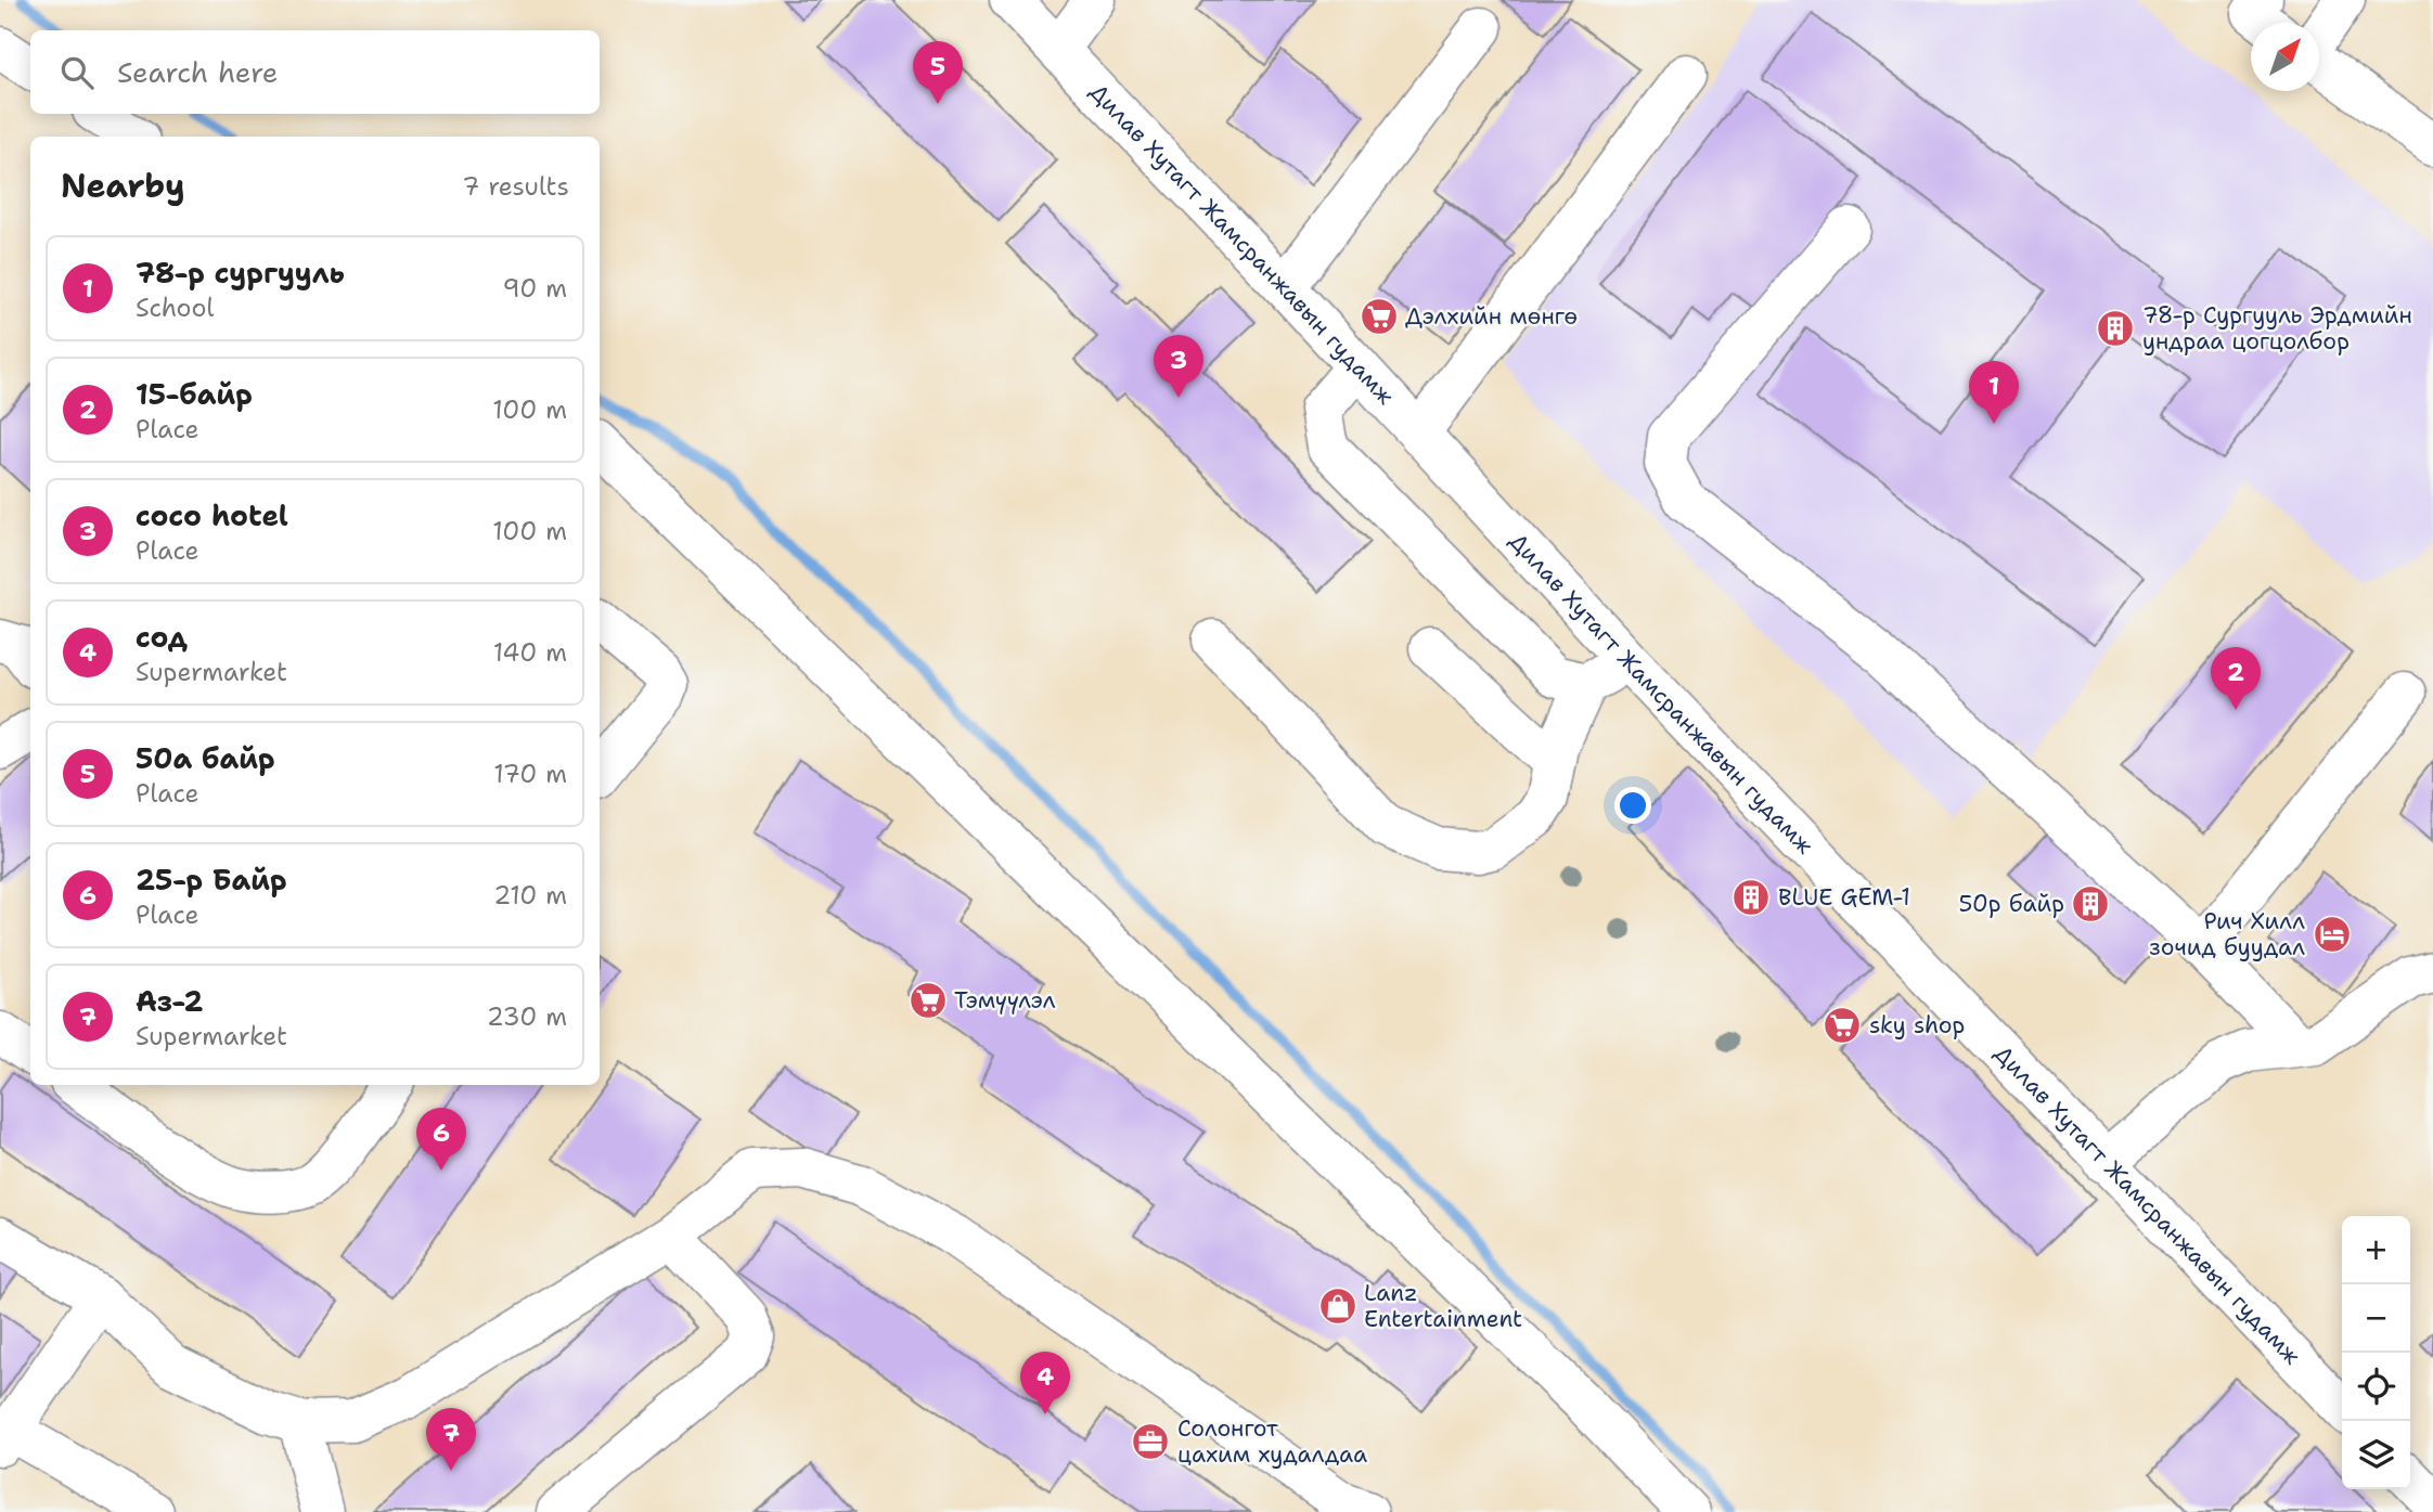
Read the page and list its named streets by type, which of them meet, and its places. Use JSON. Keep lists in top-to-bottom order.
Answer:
{
  "streets": {
    "street": ["Дилав Хутагт Жамсранжавын гудамж"]
  },
  "places": {
    "supermarket": ["Дэлхийн мөнгө", "Тэмүүлэл", "sky shop"],
    "building": ["78-р Сургууль Эрдмийн ундраа цогцолбор", "BLUE GEM-1", "50р байр"],
    "hotel": ["Рич Хилл зочид буудал"],
    "shop": ["Lanz Entertainment"],
    "office": ["Солонгот цахим худалдаа"]
  },
  "north": "top right",
  "page": {
    "search": "Search here",
    "pins": [
      "5",
      "3",
      "1",
      "2",
      "6",
      "4",
      "7"
    ],
    "heading": ["Nearby", "7 results"],
    "list": [
      {
        "mark": "1",
        "name": "78-р сургууль",
        "note": "School",
        "value": "90 m"
      },
      {
        "mark": "2",
        "name": "15-байр",
        "note": "Place",
        "value": "100 m"
      },
      {
        "mark": "3",
        "name": "coco hotel",
        "note": "Place",
        "value": "100 m"
      },
      {
        "mark": "4",
        "name": "сод",
        "note": "Supermarket",
        "value": "140 m"
      },
      {
        "mark": "5",
        "name": "50а байр",
        "note": "Place",
        "value": "170 m"
      },
      {
        "mark": "6",
        "name": "25-р Байр",
        "note": "Place",
        "value": "210 m"
      },
      {
        "mark": "7",
        "name": "Аз-2",
        "note": "Supermarket",
        "value": "230 m"
      }
    ],
    "map_buttons": ["+", "−"]
  }
}
